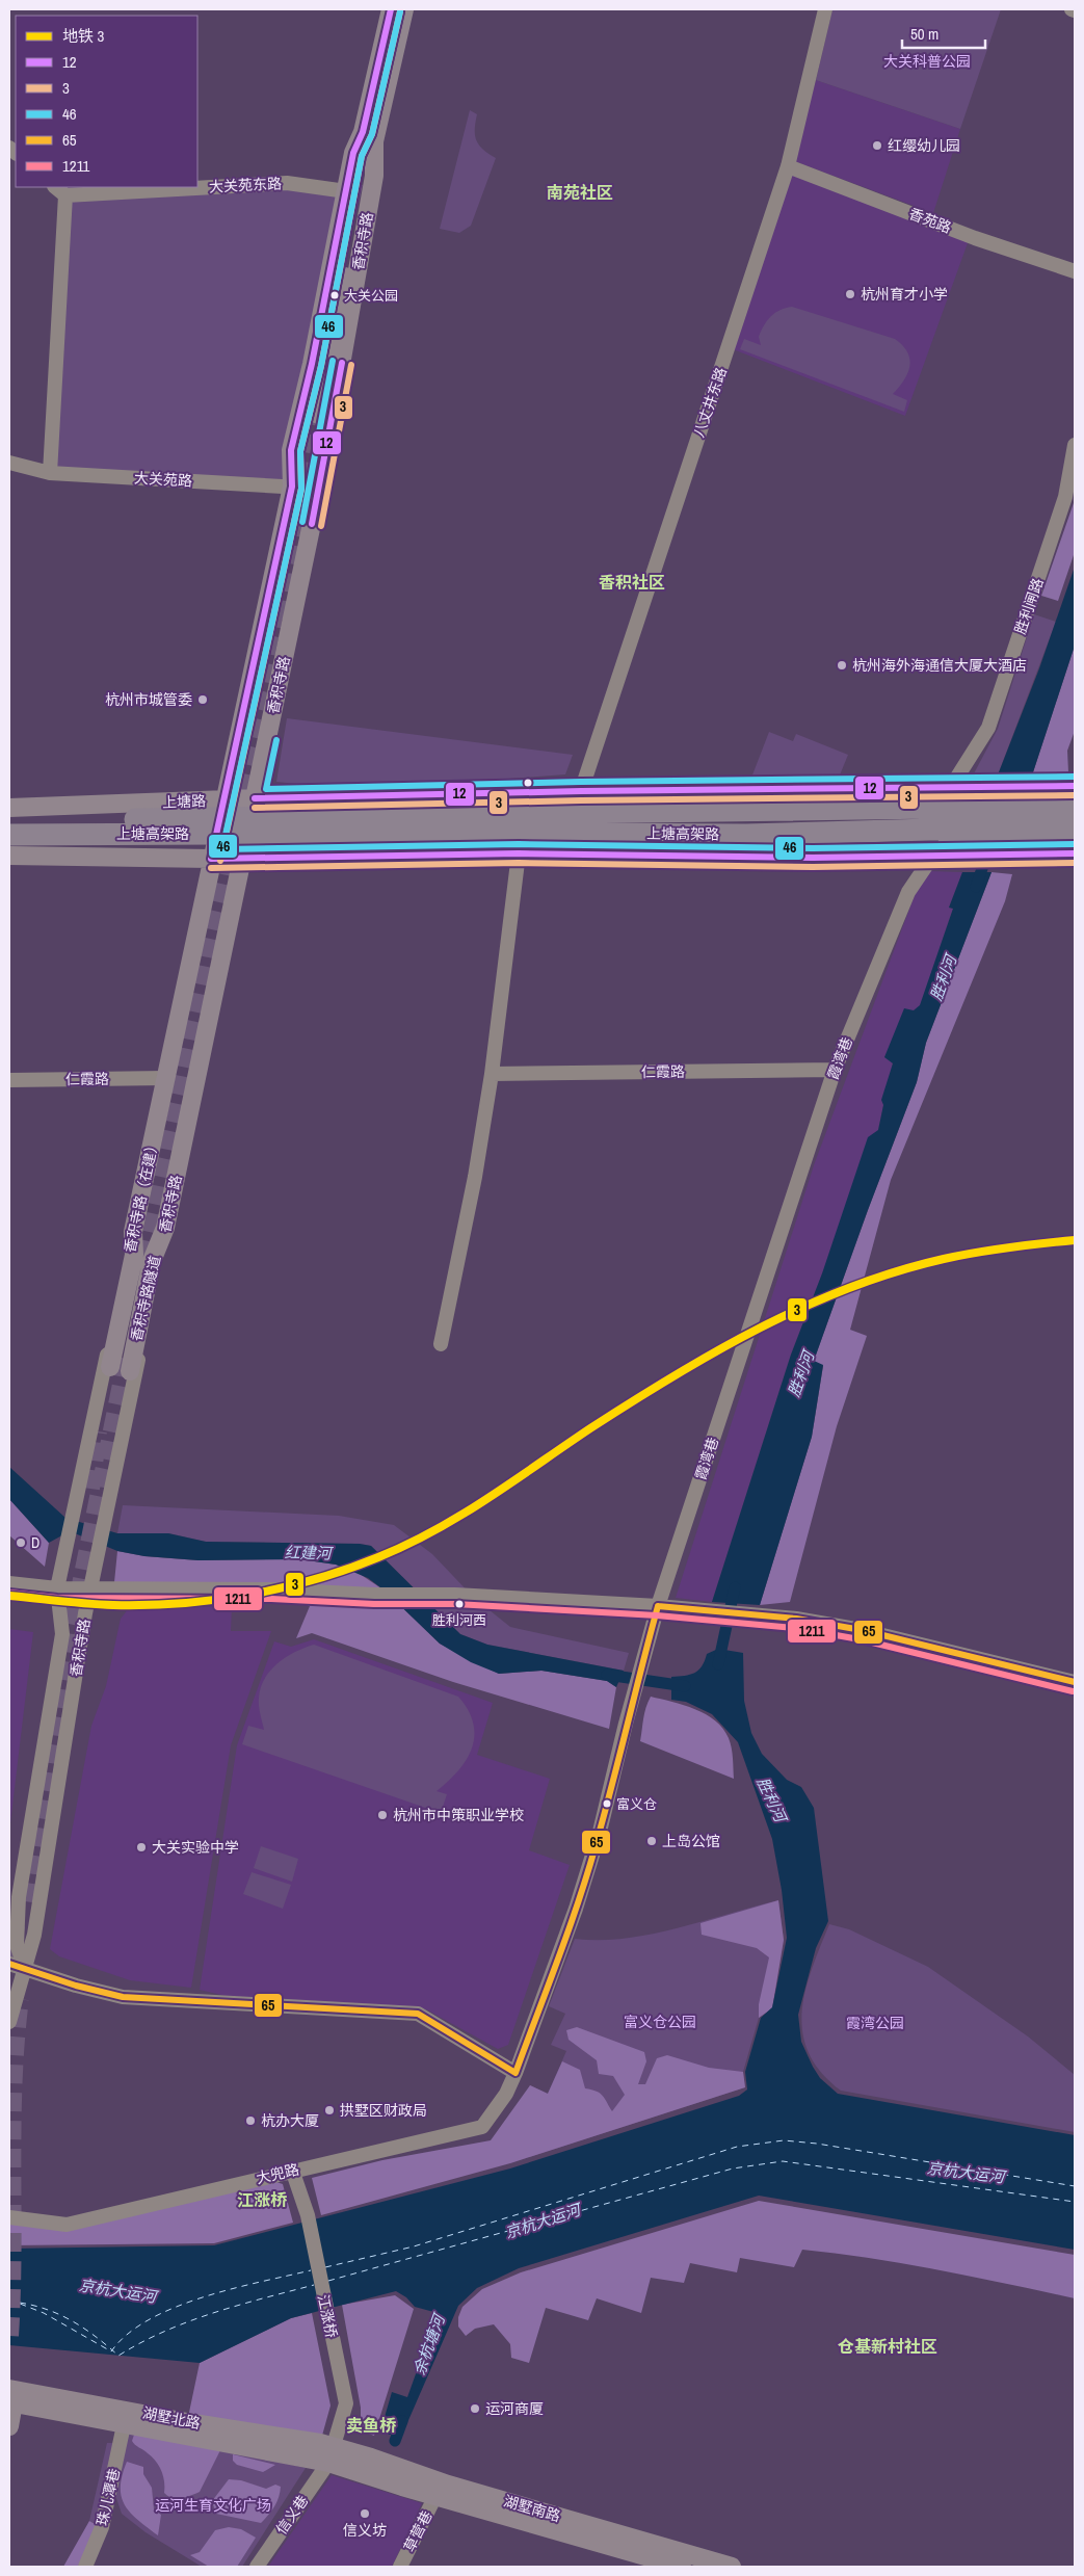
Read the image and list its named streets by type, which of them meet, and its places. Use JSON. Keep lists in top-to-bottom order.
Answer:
{
  "streets": {
    "highway": ["上塘高架路"],
    "main road": [
      "香积寺路",
      "上塘路",
      "香积寺路（在建）",
      "香积寺路隧道",
      "湖墅北路",
      "湖墅南路"
    ],
    "street": [
      "大关苑东路",
      "香苑路",
      "八丈井东路",
      "大关苑路",
      "胜利闸路",
      "霞湾巷",
      "仁霞路",
      "大兜路",
      "江涨桥",
      "珠儿潭巷",
      "信义巷",
      "草营巷"
    ]
  },
  "crossings": [
    ["大关苑东路", "香积寺路"],
    ["香苑路", "八丈井东路"],
    ["香积寺路", "大关苑路"],
    ["香积寺路", "上塘路"],
    ["香积寺路", "香积寺路（在建）"],
    ["香积寺路", "香积寺路隧道"],
    ["八丈井东路", "上塘路"],
    ["胜利闸路", "上塘路"],
    ["霞湾巷", "仁霞路"],
    ["霞湾巷", "大兜路"],
    ["仁霞路", "香积寺路（在建）"],
    ["香积寺路（在建）", "香积寺路隧道"],
    ["大兜路", "江涨桥"],
    ["江涨桥", "湖墅北路"],
    ["江涨桥", "湖墅南路"],
    ["江涨桥", "信义巷"],
    ["湖墅北路", "珠儿潭巷"],
    ["湖墅北路", "湖墅南路"],
    ["湖墅北路", "信义巷"],
    ["湖墅南路", "信义巷"],
    ["湖墅南路", "草营巷"]
  ],
  "districts": [
    "南苑社区",
    "香积社区",
    "江涨桥",
    "仓基新村社区",
    "卖鱼桥"
  ],
  "water": [
    "胜利河",
    "红建河",
    "京杭大运河",
    "余杭塘河"
  ],
  "parks": [
    "大关科普公园",
    "富义仓公园",
    "霞湾公园",
    "运河生育文化广场"
  ],
  "places": [
    "红缨幼儿园",
    "杭州育才小学",
    "大关公园",
    "杭州海外海通信大厦大酒店",
    "杭州市城管委",
    "D",
    "胜利河西",
    "富义仓",
    "杭州市中策职业学校",
    "上岛公馆",
    "大关实验中学",
    "拱墅区财政局",
    "杭办大厦",
    "运河商厦",
    "信义坊"
  ],
  "lines": [
    "transit line 12",
    "transit line 3",
    "transit line 46",
    "metro line 3",
    "transit line 1211",
    "transit line 65"
  ],
  "legend": [
    "地铁 3",
    "12",
    "3",
    "46",
    "65",
    "1211"
  ],
  "scale_bar": "50 m"
}
